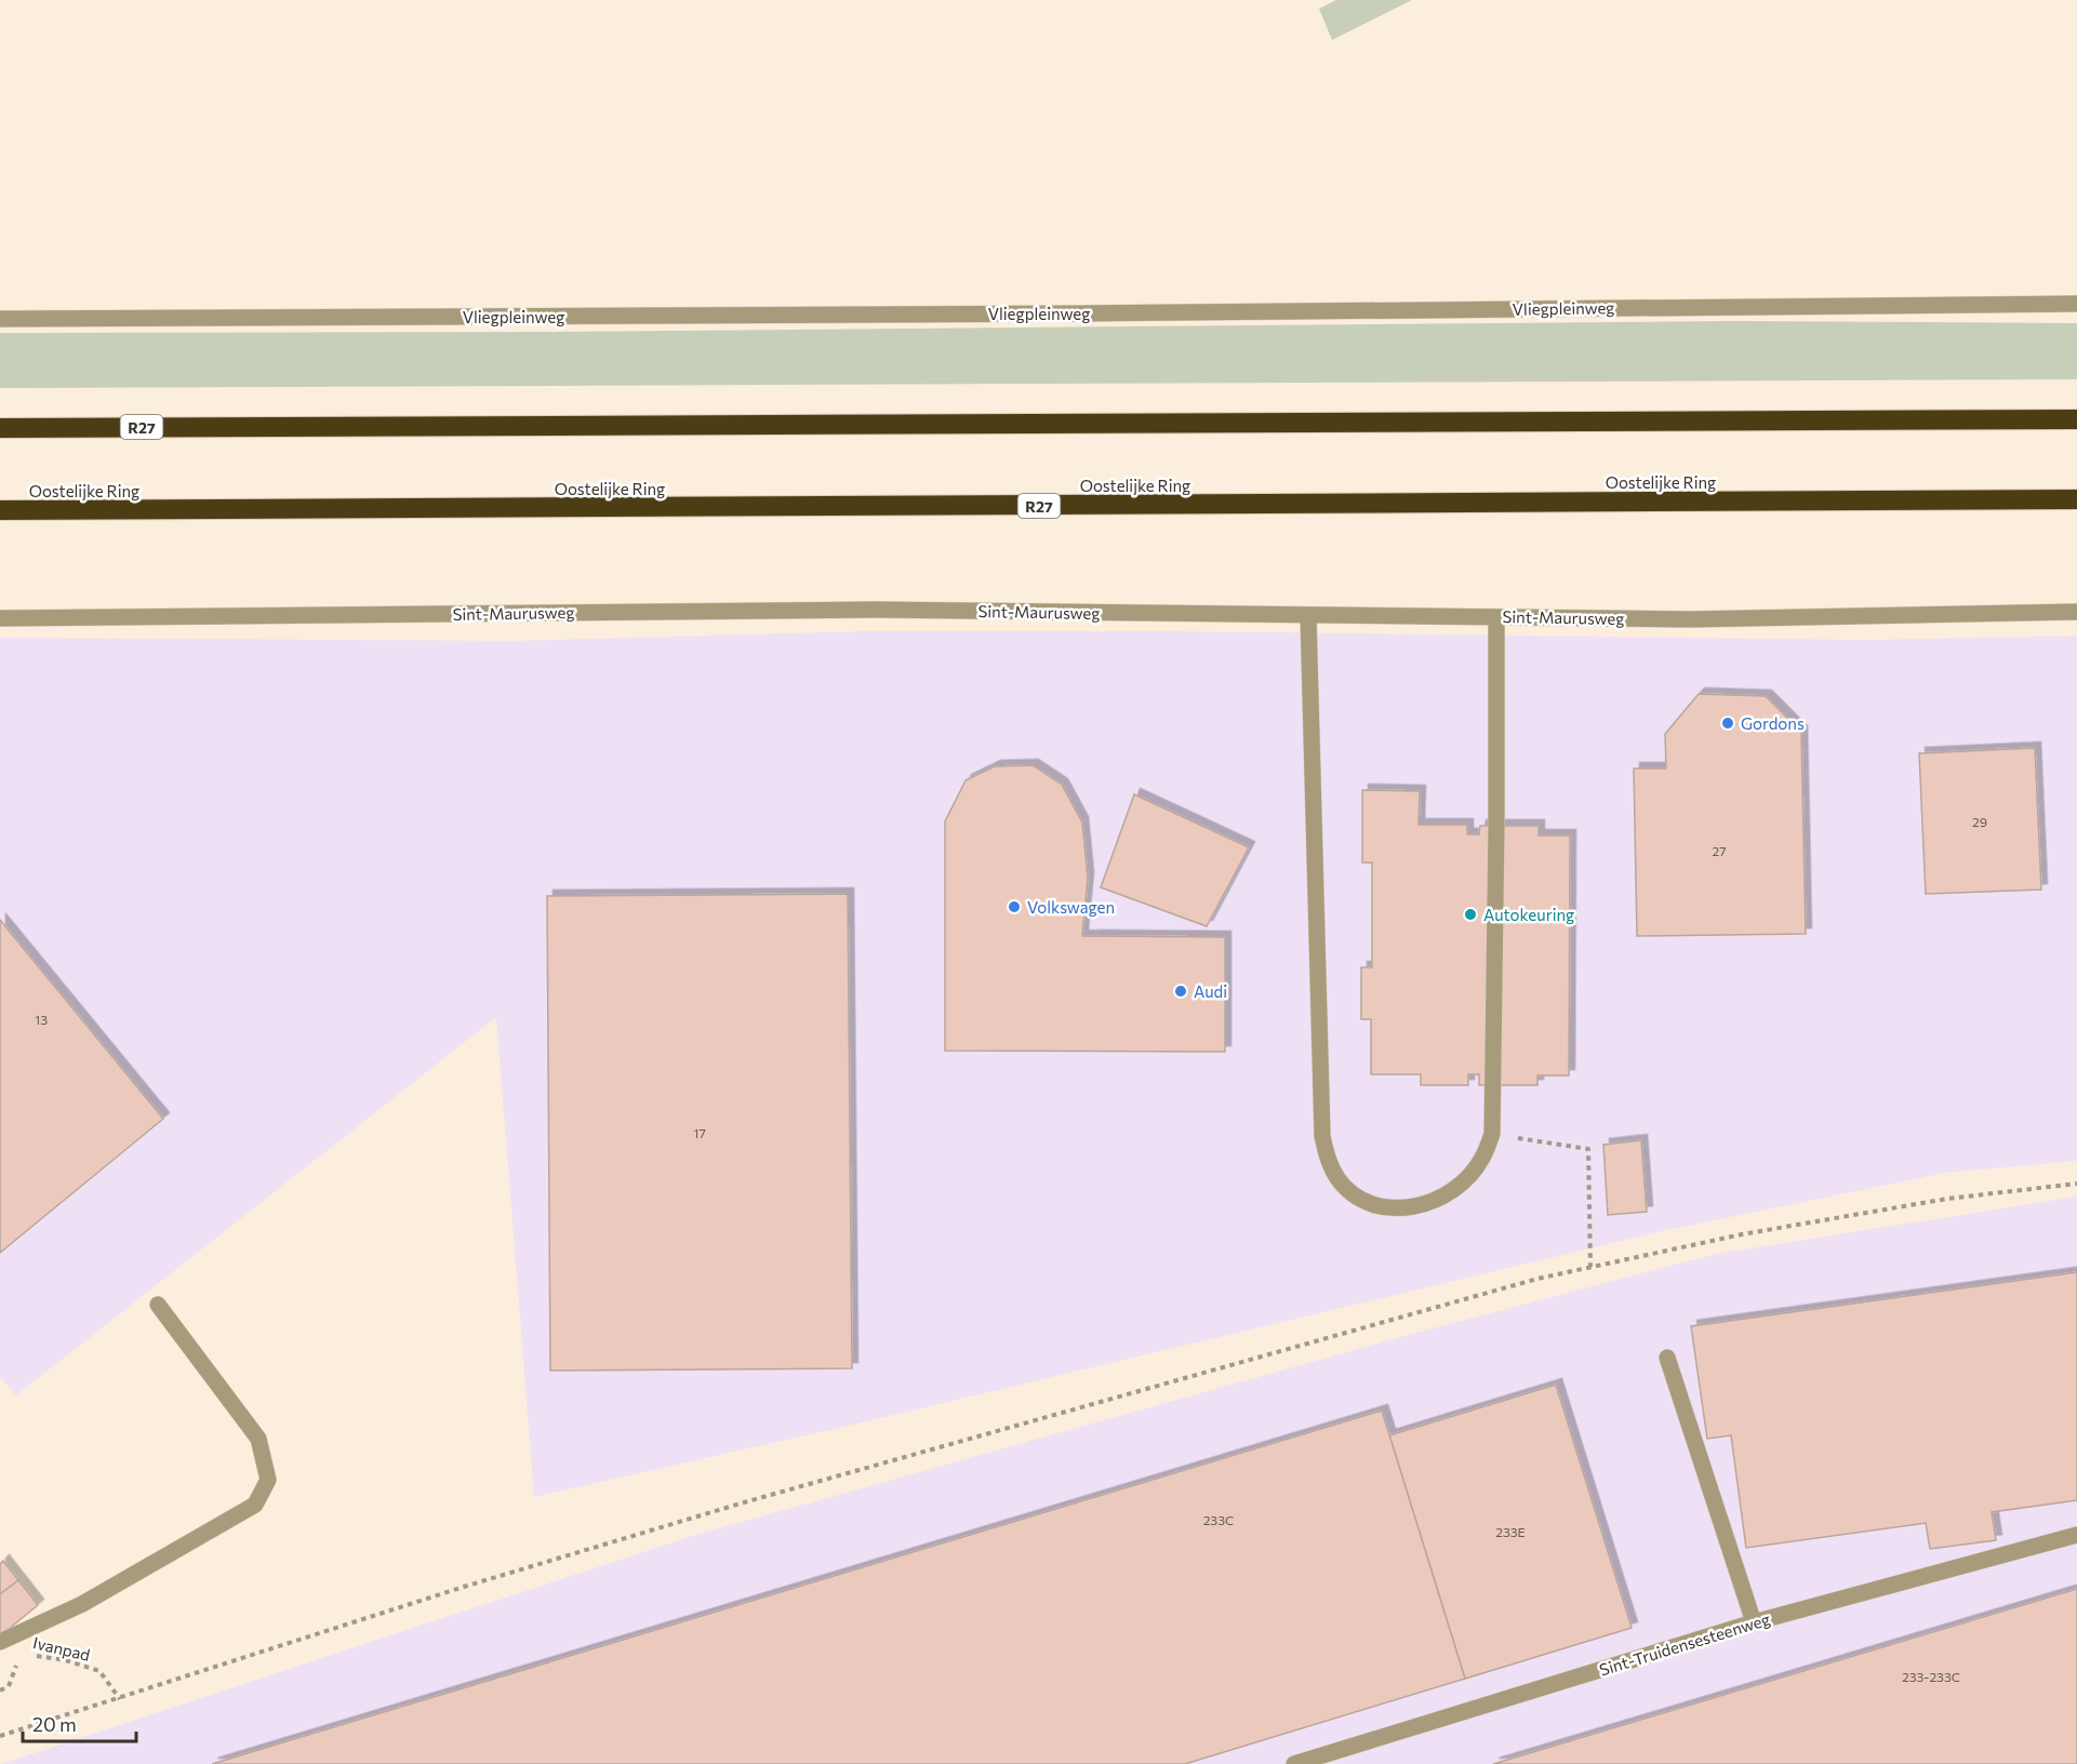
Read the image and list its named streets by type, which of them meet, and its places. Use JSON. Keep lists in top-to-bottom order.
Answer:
{
  "streets": {
    "highway": ["R27", "Oostelijke Ring"],
    "street": ["Vliegpleinweg", "Sint-Maurusweg", "Sint-Truidensesteenweg"],
    "path": ["Ivanpad"]
  },
  "places": [
    "Gordons",
    "Volkswagen",
    "Autokeuring",
    "Audi"
  ],
  "house_numbers": [
    "29",
    "27",
    "13",
    "17",
    "233C",
    "233E",
    "233-233C"
  ],
  "scale_bar": "20 m"
}
